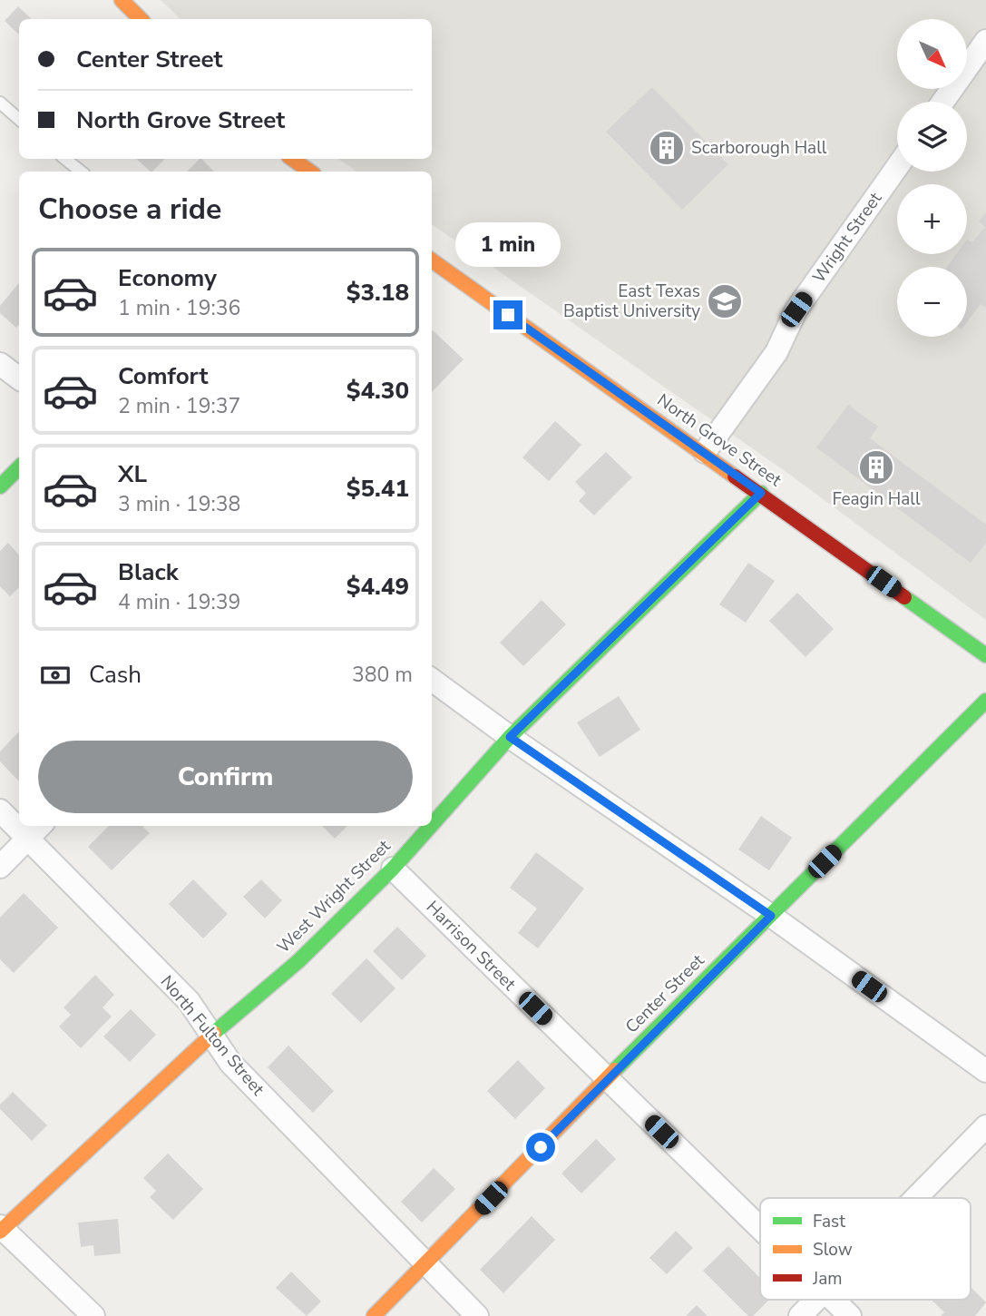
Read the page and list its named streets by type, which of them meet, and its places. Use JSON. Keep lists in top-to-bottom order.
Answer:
{
  "streets": {
    "street": [
      "Wright Street",
      "North Grove Street",
      "West Wright Street",
      "Harrison Street",
      "Center Street",
      "North Fulton Street"
    ]
  },
  "crossings": [
    ["Wright Street", "North Grove Street"],
    ["North Grove Street", "West Wright Street"],
    ["West Wright Street", "Harrison Street"],
    ["West Wright Street", "North Fulton Street"],
    ["Harrison Street", "Center Street"],
    ["Center Street", "North Fulton Street"]
  ],
  "places": {
    "building": ["Scarborough Hall", "Feagin Hall"],
    "school or university": ["East Texas Baptist University"]
  },
  "legend": ["Fast", "Slow", "Jam"],
  "north": "bottom right",
  "page": {
    "map_buttons": ["+", "−"],
    "banner": ["Center Street", "North Grove Street"],
    "heading": "Choose a ride",
    "bubble": "1 min",
    "list": [
      {
        "name": "Economy",
        "note": "1 min · 19:36",
        "value": "$3.18"
      },
      {
        "name": "Comfort",
        "note": "2 min · 19:37",
        "value": "$4.30"
      },
      {
        "name": "XL",
        "note": "3 min · 19:38",
        "value": "$5.41"
      },
      {
        "name": "Black",
        "note": "4 min · 19:39",
        "value": "$4.49"
      }
    ],
    "pay": ["Cash", "380 m"],
    "buttons": "Confirm"
  }
}
